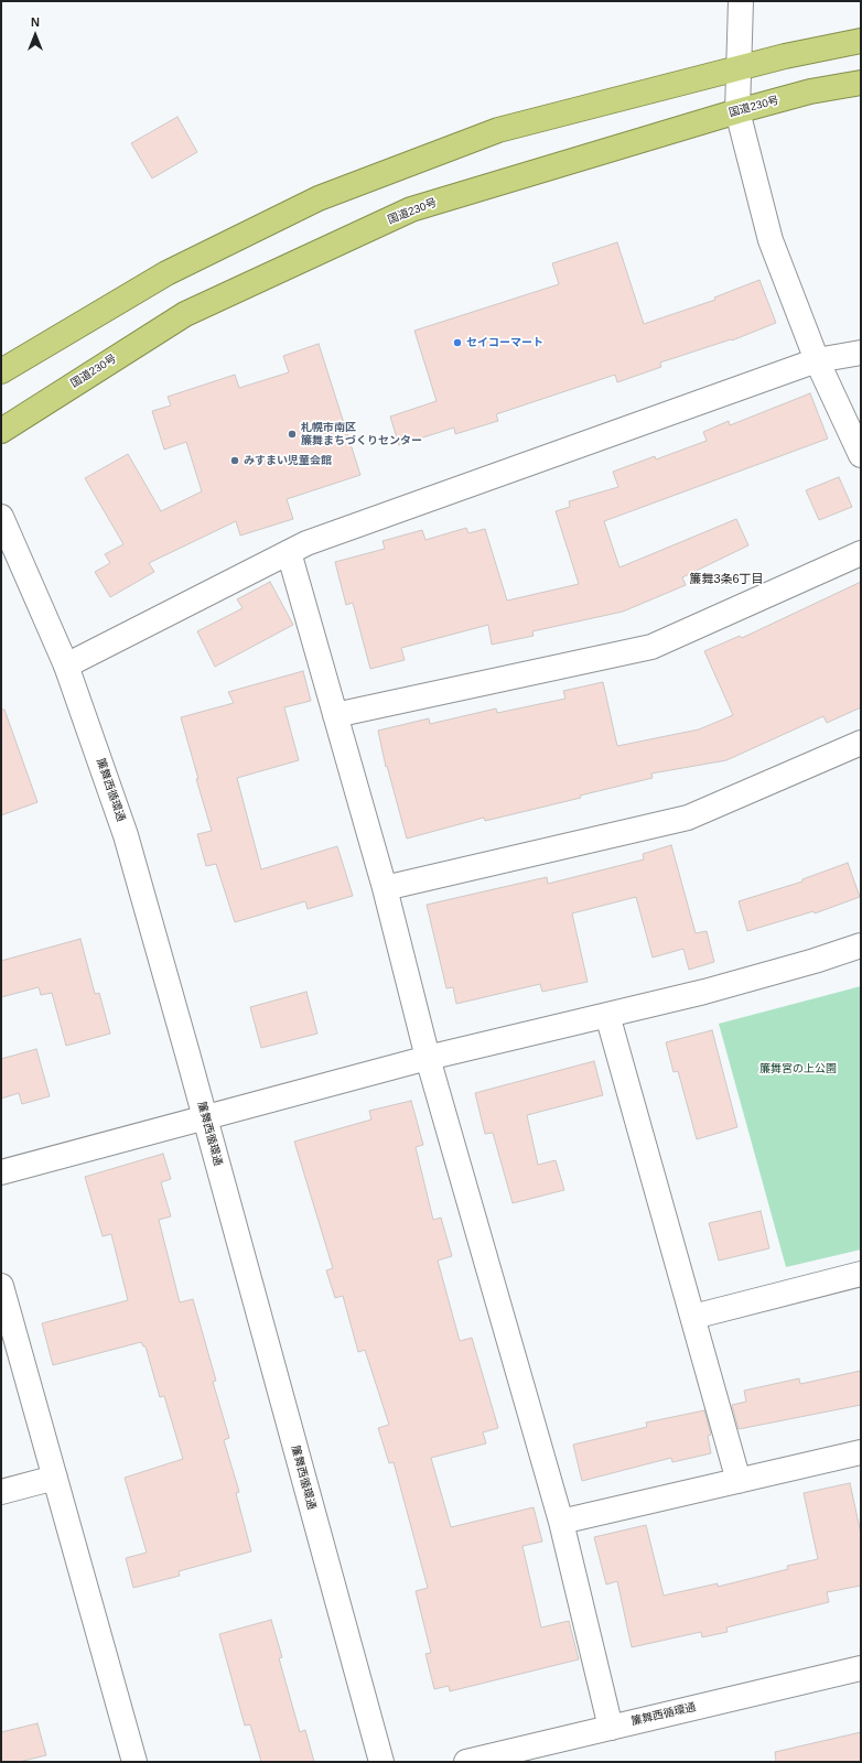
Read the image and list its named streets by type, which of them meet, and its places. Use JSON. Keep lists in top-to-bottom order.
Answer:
{
  "streets": {
    "highway": ["国道230号"],
    "street": ["簾舞西循環通"]
  },
  "districts": ["簾舞3条6丁目"],
  "parks": ["簾舞宮の上公園"],
  "places": ["セイコーマート", "札幌市南区 簾舞まちづくりセンター", "みすまい児童会館"],
  "north": "top"
}
